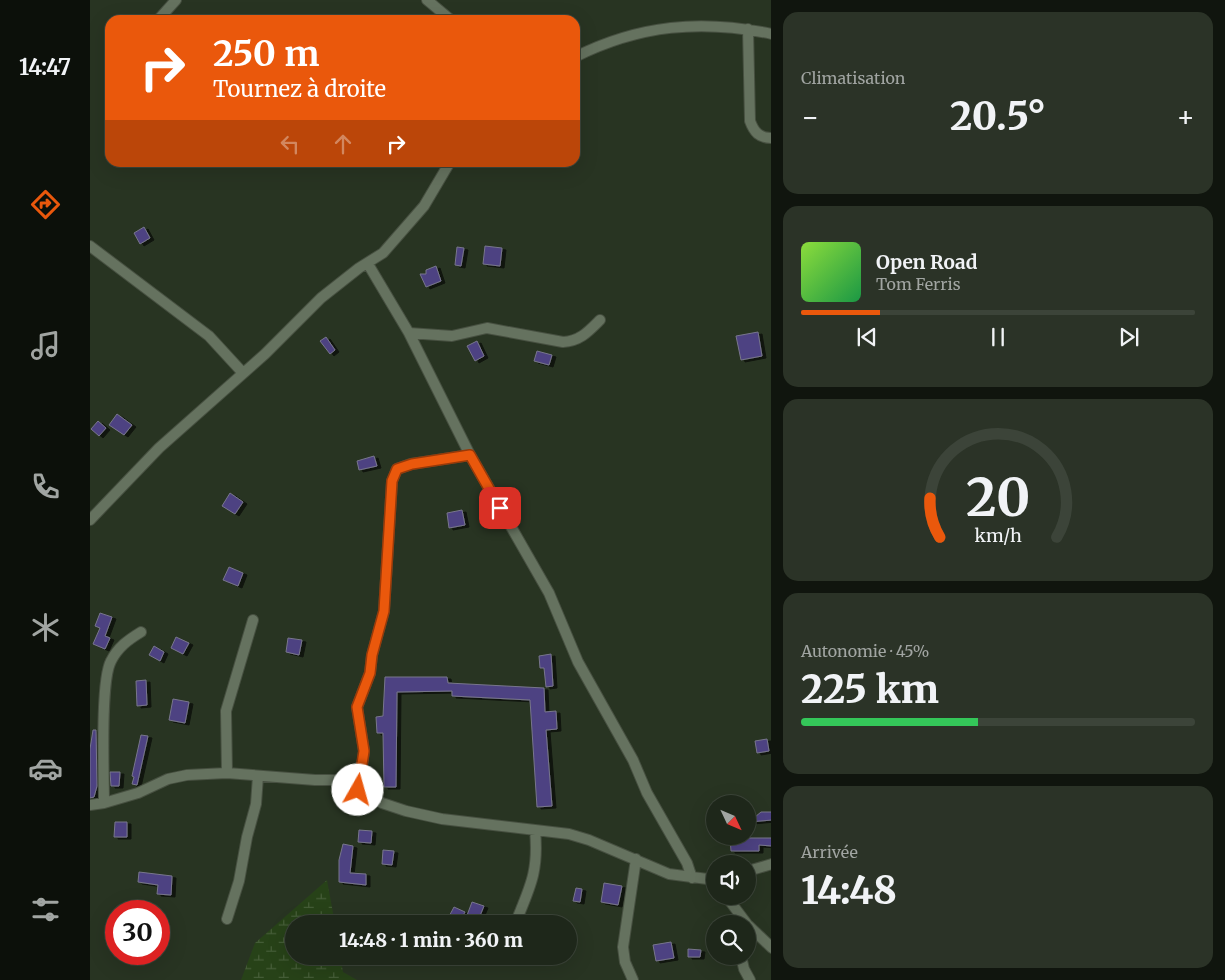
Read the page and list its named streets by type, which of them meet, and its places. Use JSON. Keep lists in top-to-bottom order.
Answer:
{
  "north": "bottom right",
  "page": {
    "tabs": "14:47",
    "tile": [
      "Climatisation",
      ["Autonomie · 45%", "225 km"],
      ["Arrivée", "14:48"]
    ],
    "turn": ["250 m", "Tournez à droite"],
    "heat": ["−", "20.5°", "+"],
    "song": ["Open Road", "Tom Ferris"],
    "limit": "30",
    "trip": "14:48 · 1 min · 360 m",
    "gauge": ["20", "km/h"]
  }
}
